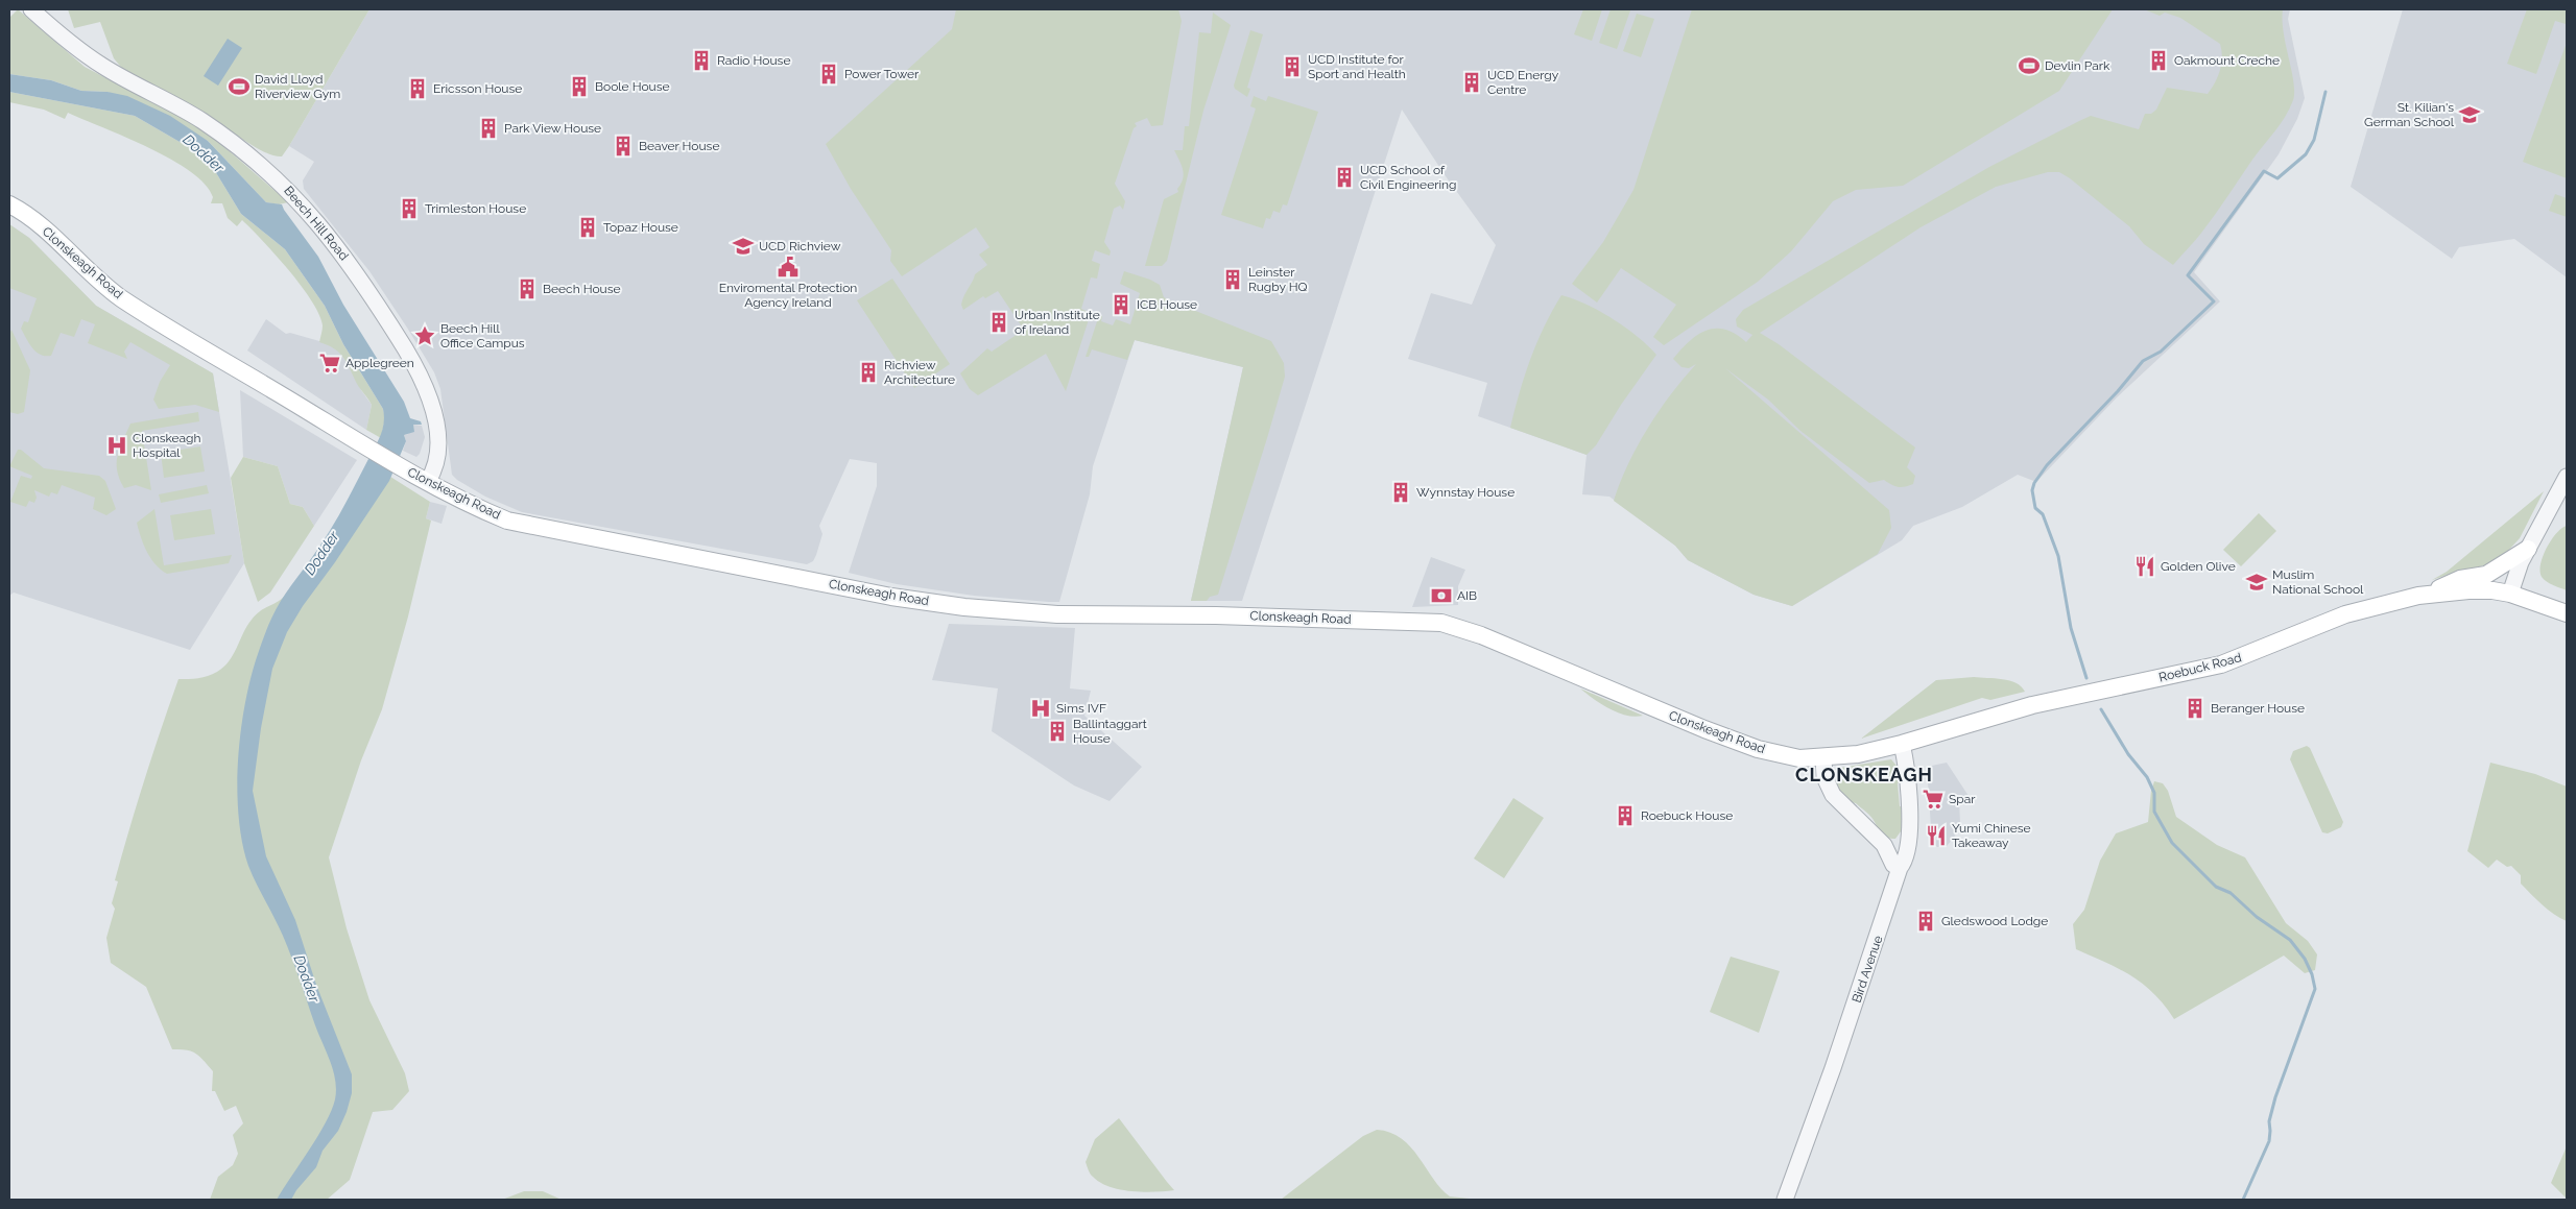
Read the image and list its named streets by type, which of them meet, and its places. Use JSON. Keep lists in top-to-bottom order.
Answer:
{
  "streets": {
    "main road": ["Clonskeagh Road", "Roebuck Road"],
    "street": ["Beech Hill Road", "Bird Avenue"]
  },
  "crossings": [
    ["Beech Hill Road", "Clonskeagh Road"],
    ["Clonskeagh Road", "Roebuck Road"],
    ["Roebuck Road", "Bird Avenue"]
  ],
  "districts": ["CLONSKEAGH"],
  "water": ["Dodder"],
  "places": {
    "building": [
      "Radio House",
      "Oakmount Creche",
      "UCD Institute for Sport and Health",
      "Power Tower",
      "UCD Energy Centre",
      "Boole House",
      "Ericsson House",
      "Park View House",
      "Beaver House",
      "UCD School of Civil Engineering",
      "Trimleston House",
      "Topaz House",
      "Leinster Rugby HQ",
      "Beech House",
      "ICB House",
      "Urban Institute of Ireland",
      "Richview Architecture",
      "Wynnstay House",
      "Beranger House",
      "Ballintaggart House",
      "Roebuck House",
      "Gledswood Lodge"
    ],
    "sports": ["Devlin Park", "David Lloyd Riverview Gym"],
    "school or university": ["St. Kilian's German School", "UCD Richview", "Muslim National School"],
    "public building": ["Enviromental Protection Agency Ireland"],
    "place": ["Beech Hill Office Campus"],
    "supermarket": ["Applegreen", "Spar"],
    "hospital": ["Clonskeagh Hospital", "Sims IVF"],
    "restaurant": ["Golden Olive", "Yumi Chinese Takeaway"],
    "bank": ["AIB"]
  }
}
